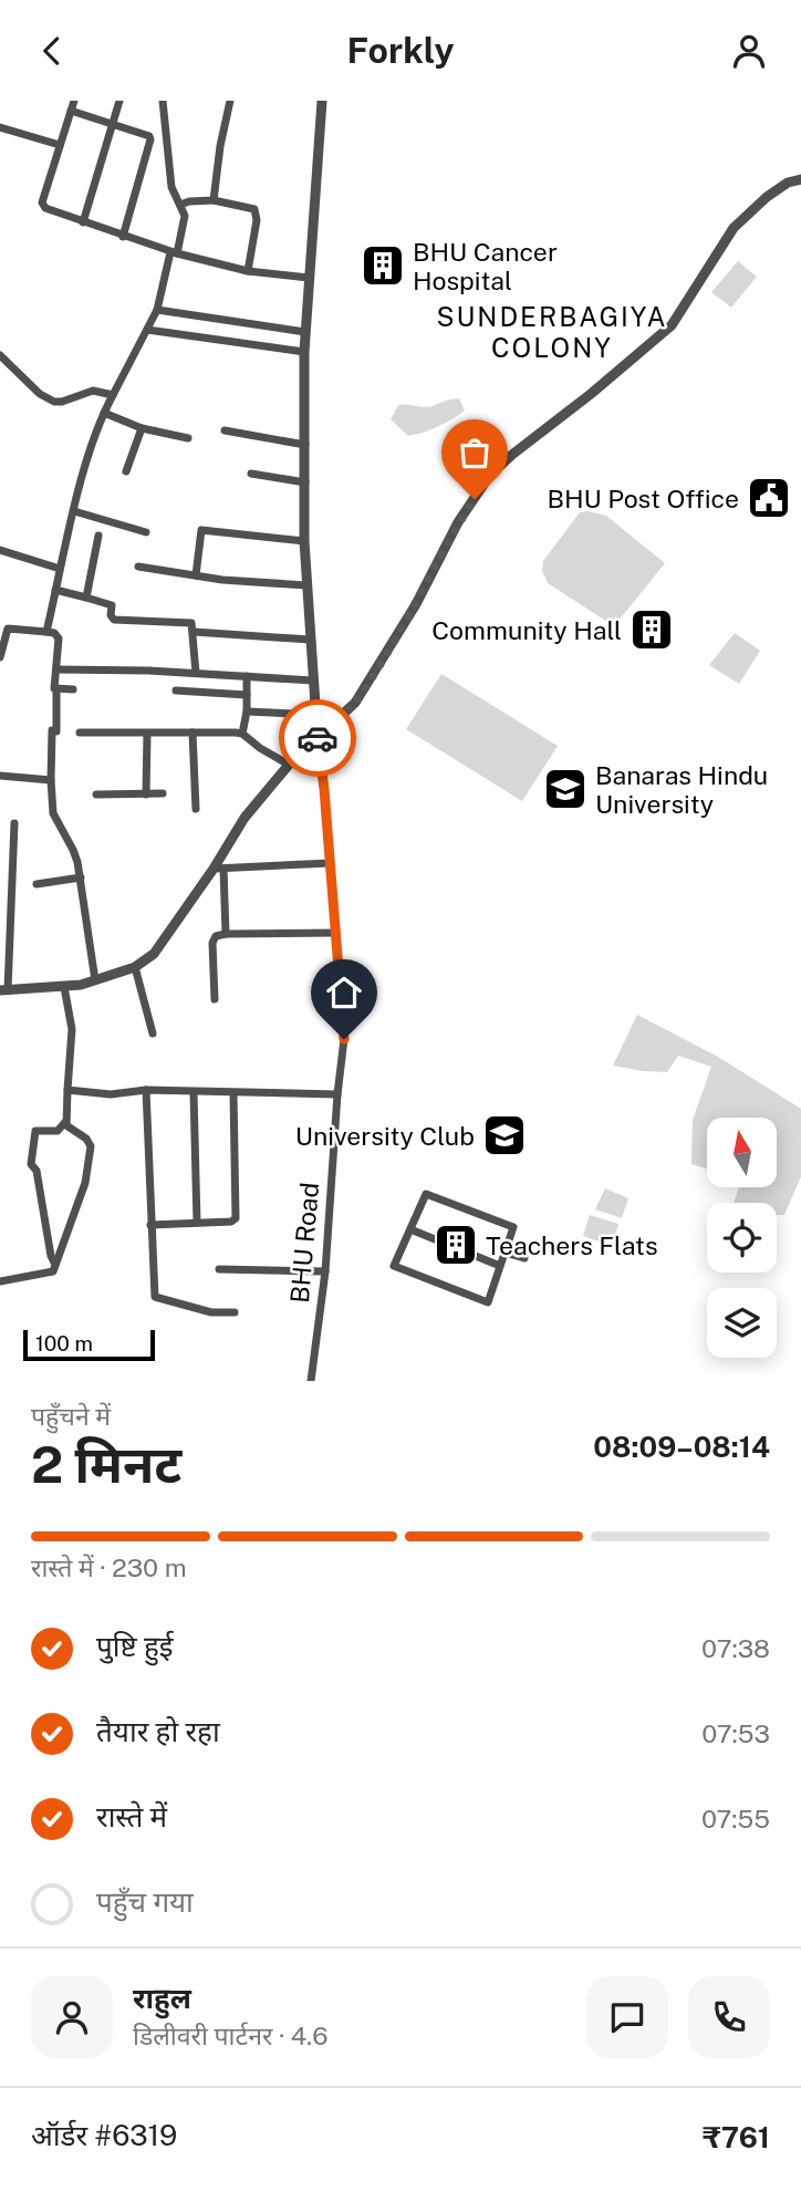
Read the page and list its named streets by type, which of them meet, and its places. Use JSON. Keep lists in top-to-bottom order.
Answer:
{
  "streets": {
    "street": ["BHU Road"]
  },
  "districts": ["SUNDERBAGIYA COLONY"],
  "places": {
    "building": ["BHU Cancer Hospital", "Community Hall", "Teachers Flats"],
    "public building": ["BHU Post Office"],
    "school or university": ["Banaras Hindu University", "University Club"]
  },
  "scale_bar": "100 m",
  "north": "top",
  "page": {
    "header": "Forkly",
    "scale": "100 m",
    "heading": ["2 मिनट", "पहुँचने में", "08:09–08:14"],
    "panel": [
      "राहुल",
      "डिलीवरी पार्टनर · 4.6",
      "ऑर्डर #6319",
      "₹761"
    ],
    "bar": "रास्ते में · 230 m",
    "list": [
      ["पुष्टि हुई", "07:38"],
      ["तैयार हो रहा", "07:53"],
      ["रास्ते में", "07:55"],
      "पहुँच गया"
    ]
  }
}
